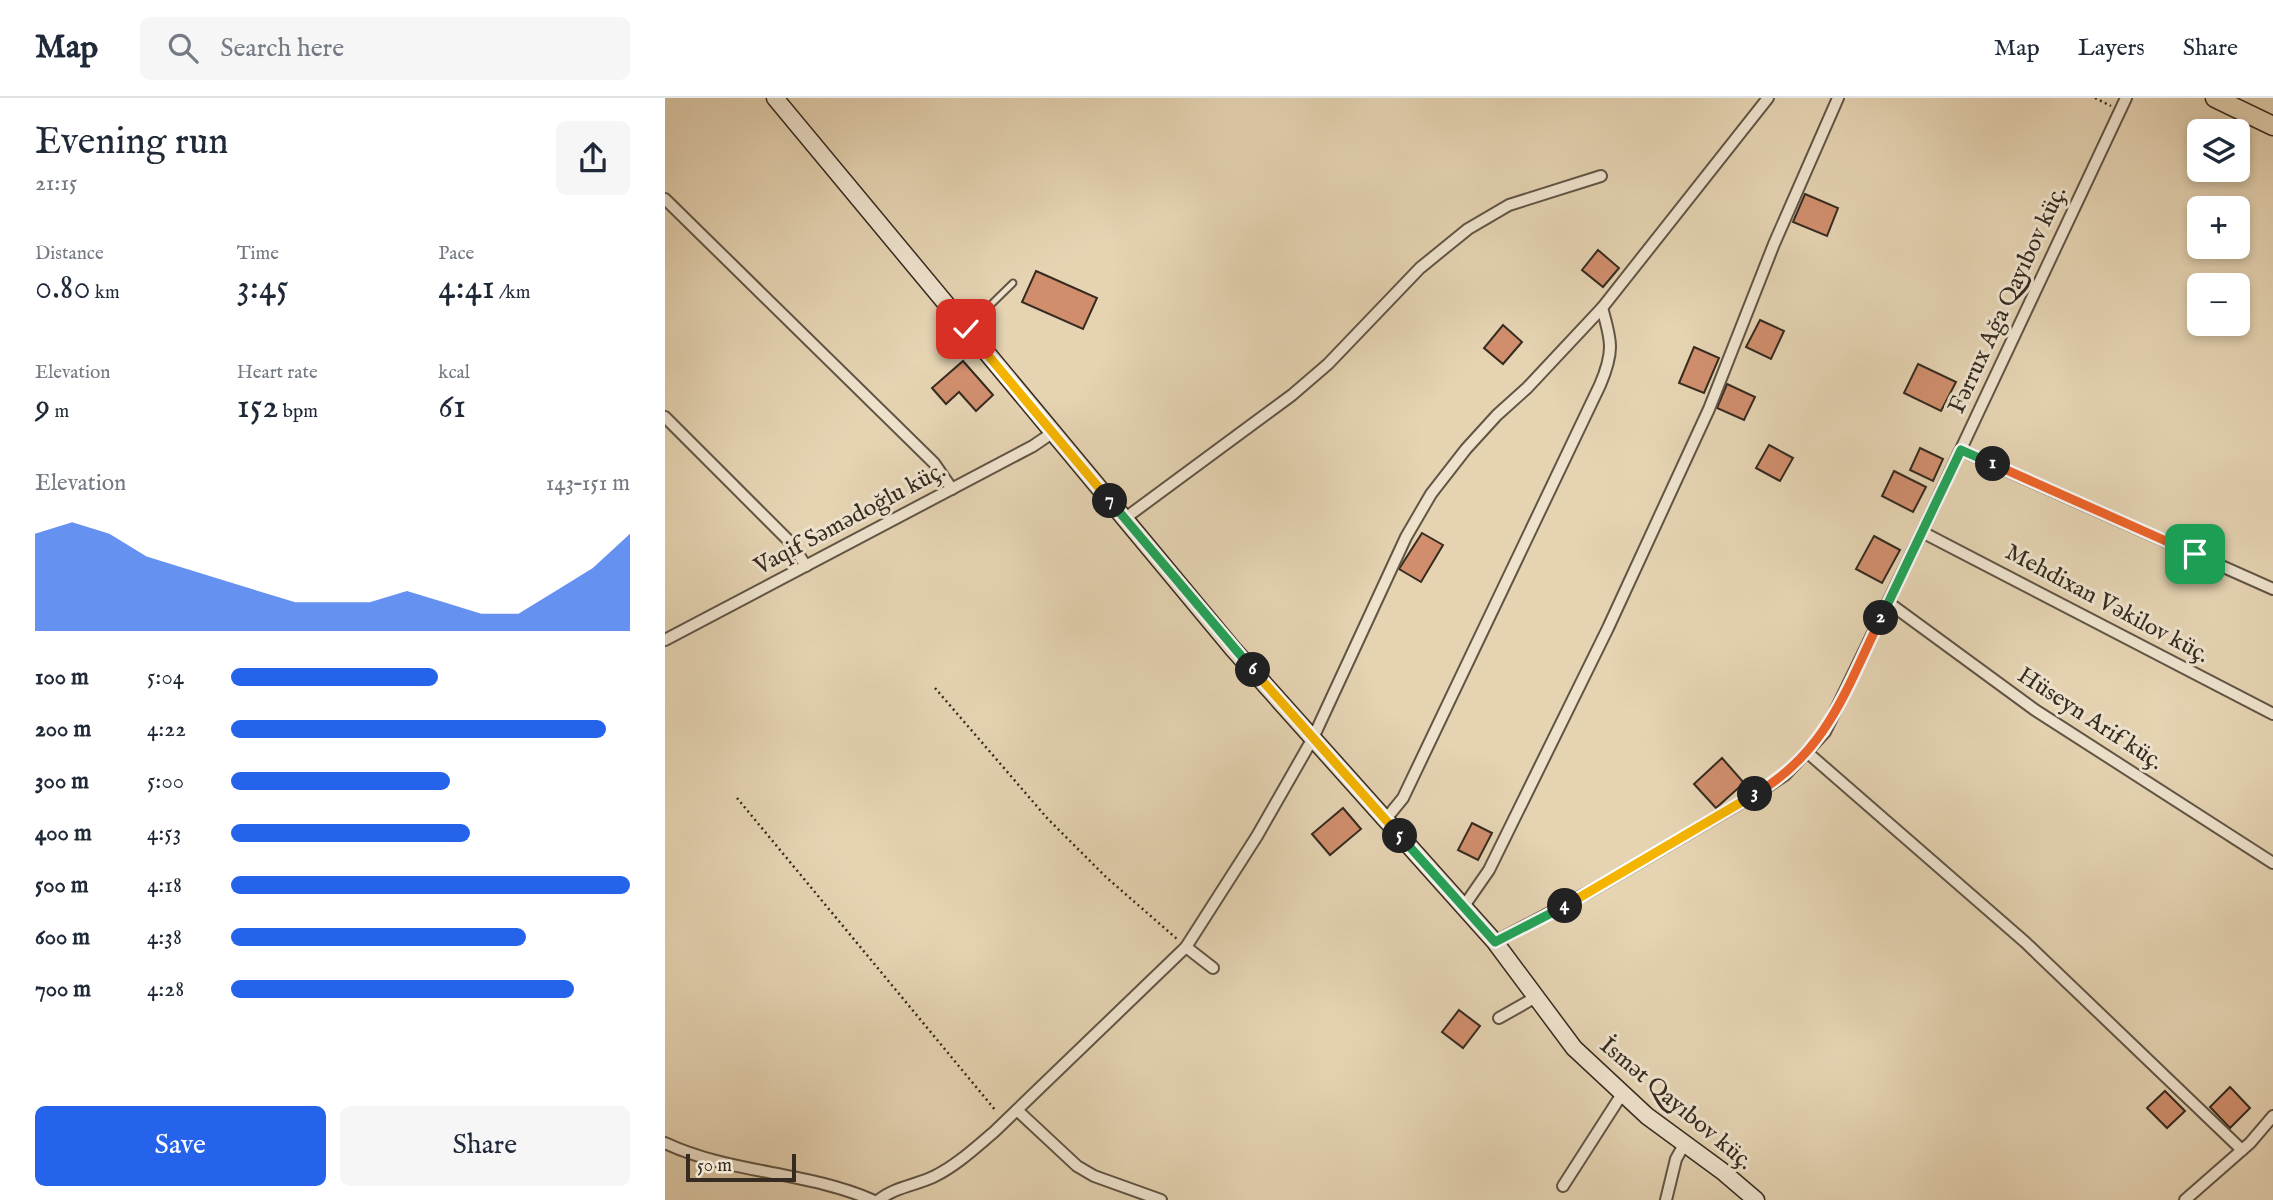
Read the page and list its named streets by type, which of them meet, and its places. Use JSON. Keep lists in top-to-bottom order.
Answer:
{
  "streets": {
    "street": [
      "Fərrux Ağa Qayıbov küç.",
      "Vaqif Səmədoğlu küç.",
      "Mehdixan Vəkilov küç.",
      "Hüseyn Arif küç.",
      "İsmət Qayıbov küç."
    ]
  },
  "crossings": [
    ["Fərrux Ağa Qayıbov küç.", "Mehdixan Vəkilov küç."],
    ["Fərrux Ağa Qayıbov küç.", "Hüseyn Arif küç."],
    ["Fərrux Ağa Qayıbov küç.", "İsmət Qayıbov küç."],
    ["Vaqif Səmədoğlu küç.", "İsmət Qayıbov küç."]
  ],
  "scale_bar": "50 m",
  "page": {
    "header": "Map",
    "search": "Search here",
    "nav": ["Map", "Layers", "Share"],
    "heading": ["Evening run", "21:15"],
    "map_buttons": ["+", "−"],
    "stats": [
      ["Distance", "0.80 km"],
      ["Time", "3:45"],
      ["Pace", "4:41 /km"],
      ["Elevation", "9 m"],
      ["Heart rate", "152 bpm"],
      ["kcal", "61"]
    ],
    "pins": [
      "1",
      "7",
      "2",
      "6",
      "3",
      "5",
      "4"
    ],
    "chart": ["Elevation", "143–151 m"],
    "list": [
      {
        "name": "100 m",
        "note": "5:04"
      },
      {
        "name": "200 m",
        "note": "4:22"
      },
      {
        "name": "300 m",
        "note": "5:00"
      },
      {
        "name": "400 m",
        "note": "4:53"
      },
      {
        "name": "500 m",
        "note": "4:18"
      },
      {
        "name": "600 m",
        "note": "4:38"
      },
      {
        "name": "700 m",
        "note": "4:28"
      }
    ],
    "buttons": ["Save", "Share"],
    "scale": "50 m"
  }
}
